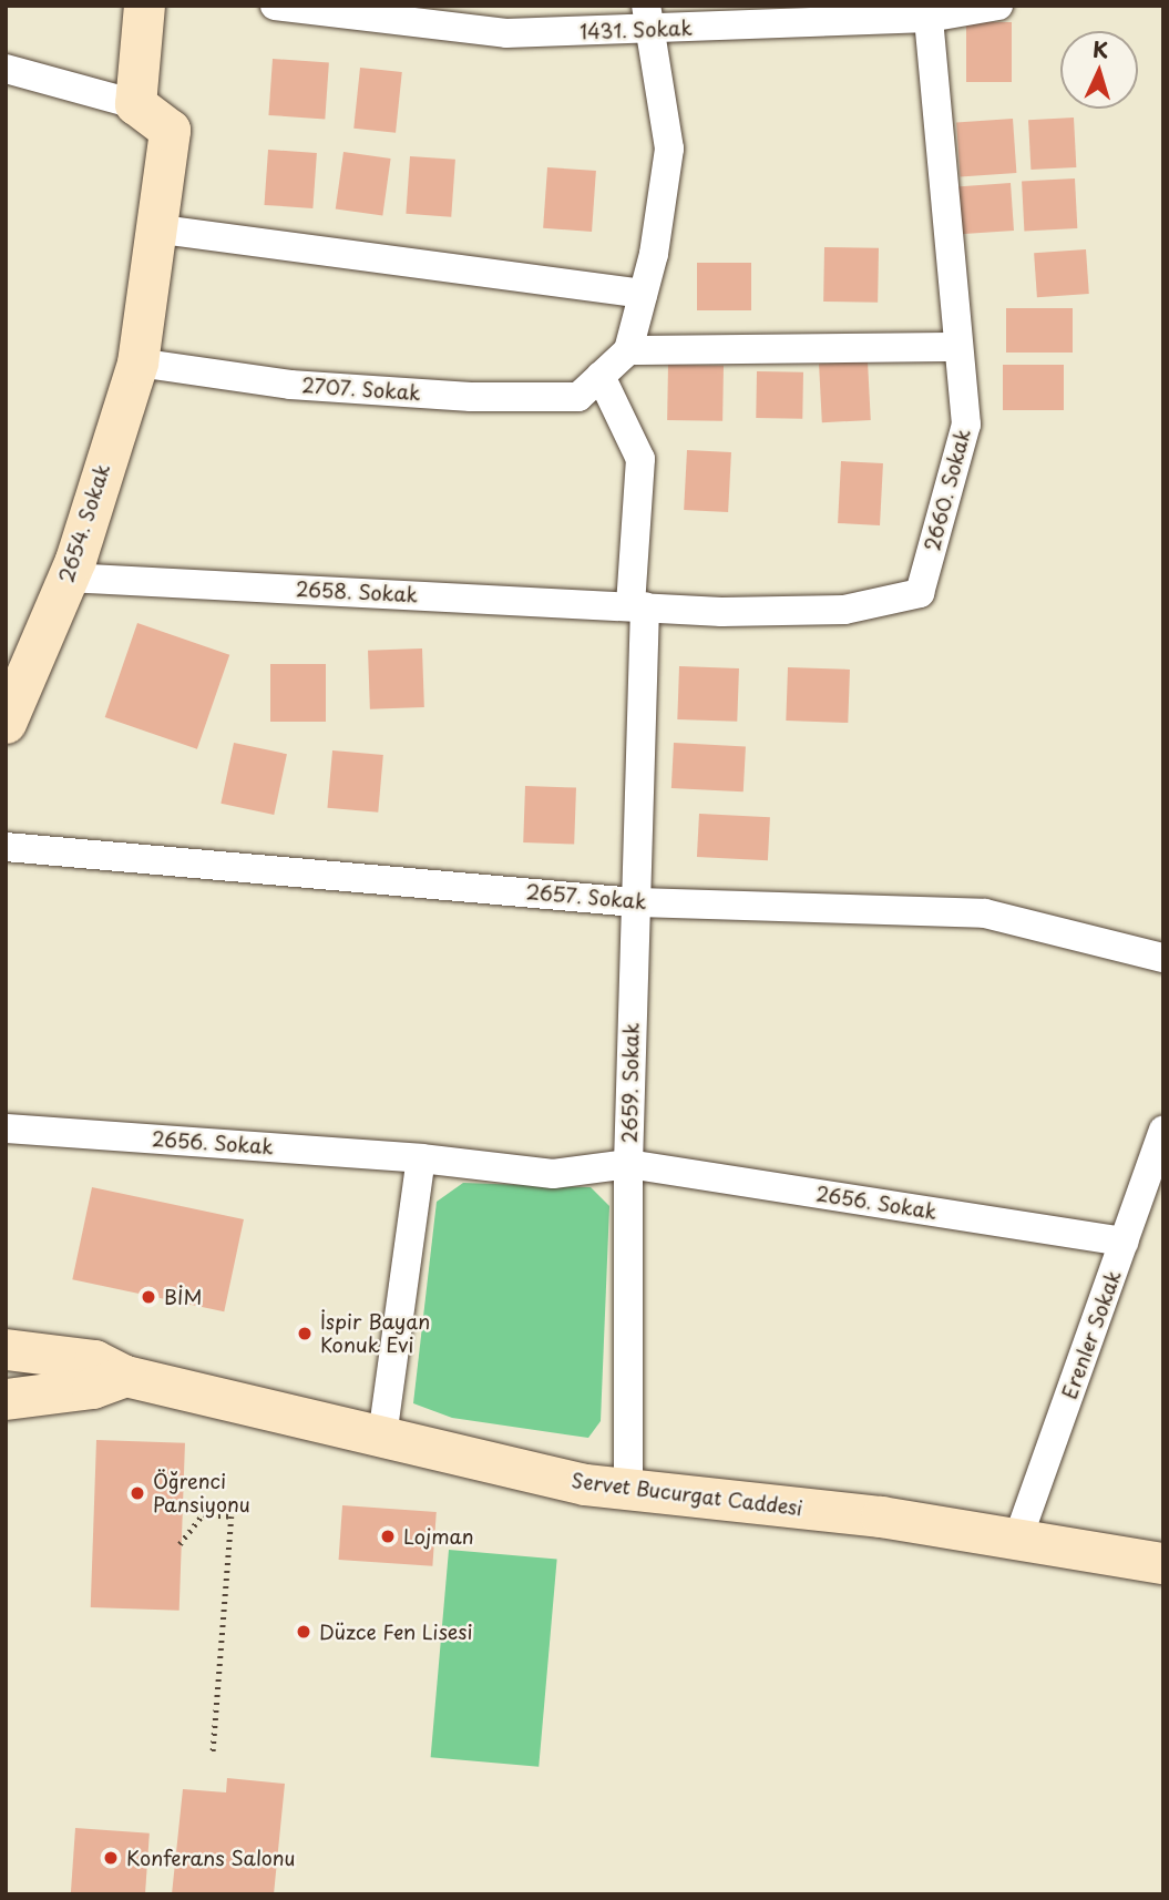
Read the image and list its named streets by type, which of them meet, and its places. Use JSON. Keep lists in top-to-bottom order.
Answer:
{
  "streets": {
    "main road": ["2654. Sokak", "Servet Bucurgat Caddesi"],
    "street": [
      "1431. Sokak",
      "2707. Sokak",
      "2660. Sokak",
      "2658. Sokak",
      "2657. Sokak",
      "2659. Sokak",
      "2656. Sokak",
      "Erenler Sokak"
    ]
  },
  "crossings": [
    ["1431. Sokak", "2660. Sokak"],
    ["2707. Sokak", "2654. Sokak"],
    ["2707. Sokak", "2659. Sokak"],
    ["2660. Sokak", "2658. Sokak"],
    ["2660. Sokak", "2659. Sokak"],
    ["2654. Sokak", "2658. Sokak"],
    ["2658. Sokak", "2659. Sokak"],
    ["2657. Sokak", "2659. Sokak"],
    ["2659. Sokak", "2656. Sokak"],
    ["2656. Sokak", "Erenler Sokak"],
    ["Erenler Sokak", "Servet Bucurgat Caddesi"]
  ],
  "places": [
    "BİM",
    "İspir Bayan Konuk Evi",
    "Öğrenci Pansiyonu",
    "Lojman",
    "Düzce Fen Lisesi",
    "Konferans Salonu"
  ],
  "north": "top"
}
